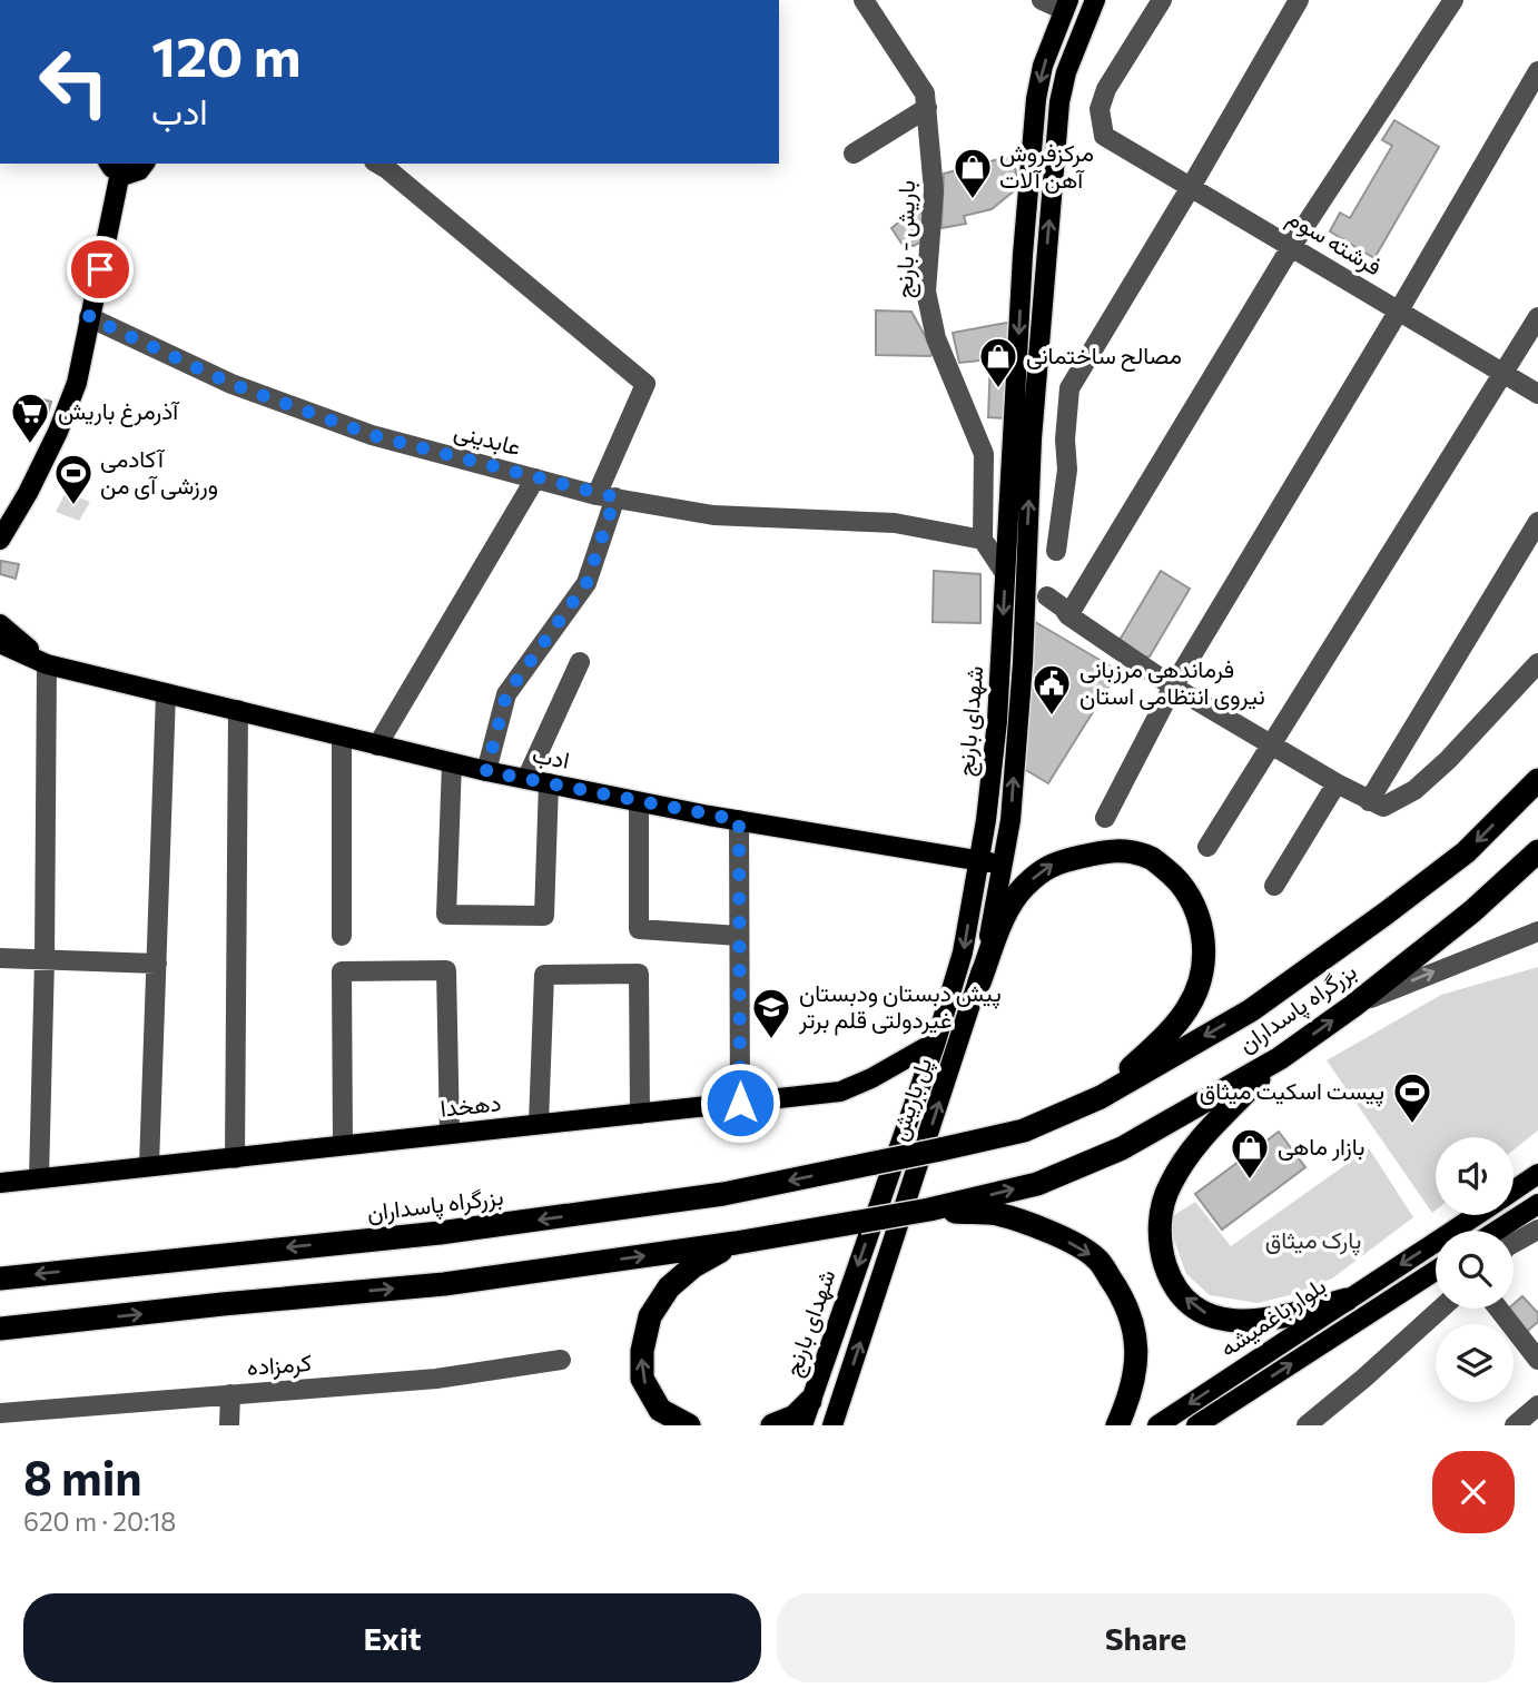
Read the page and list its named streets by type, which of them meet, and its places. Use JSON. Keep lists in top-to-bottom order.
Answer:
{
  "streets": {
    "highway": ["بزرگراه پاسداران"],
    "main road": [
      "شهدای بارنج",
      "ادب",
      "پل باریش",
      "دهخدا",
      "بلوار باغمیشه"
    ],
    "street": [
      "باریش - بارنج",
      "فرشته سوم",
      "عابدینی",
      "کرمزاده"
    ]
  },
  "crossings": [
    ["باریش - بارنج", "عابدینی"],
    ["شهدای بارنج", "ادب"],
    ["شهدای بارنج", "دهخدا"],
    ["ادب", "پل باریش"]
  ],
  "one_way": ["پل باریش"],
  "parks": ["پارک میثاق"],
  "places": {
    "shop": ["مرکزفروش آهن آلات", "مصالح ساختمانی", "بازار ماهی"],
    "supermarket": ["آذرمرغ باریش"],
    "sports": ["آکادمی ورزشی آی من", "پیست اسکیت میثاق"],
    "public building": ["فرماندهی مرزبانی نیروی انتظامی استان"],
    "school or university": ["پیش دبستان ودبستان غیردولتی قلم برتر"]
  },
  "page": {
    "turn": ["120 m", "ادب"],
    "heading": ["8 min", "620 m · 20:18"],
    "buttons": ["Exit", "Share"]
  }
}
